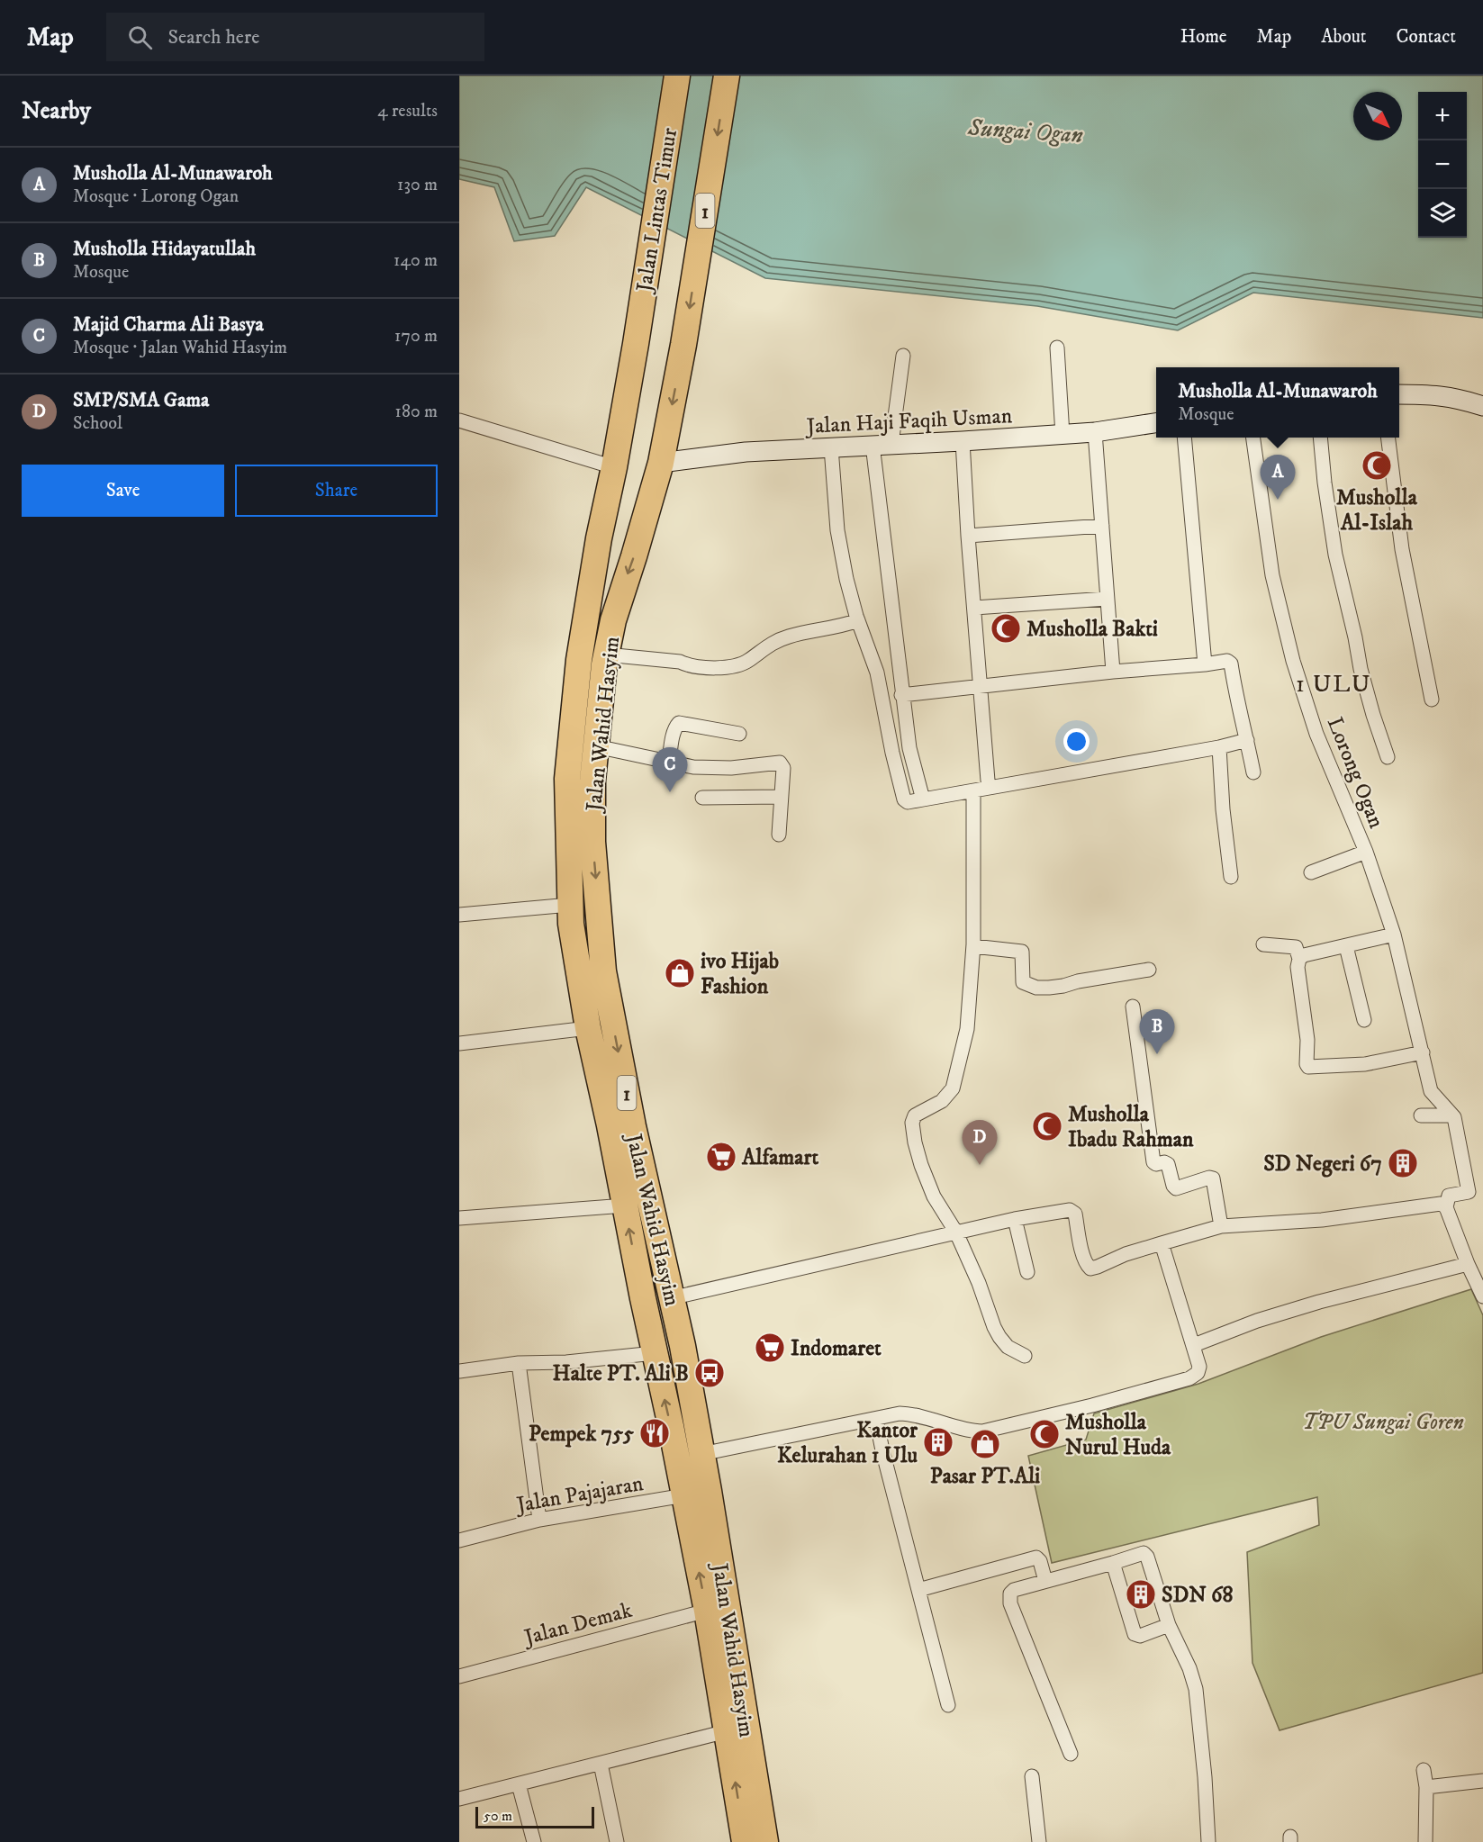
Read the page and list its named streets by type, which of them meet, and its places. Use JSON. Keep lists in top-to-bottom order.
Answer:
{
  "streets": {
    "highway": ["Jalan Lintas Timur", "1", "Jalan Wahid Hasyim"],
    "street": [
      "Jalan Haji Faqih Usman",
      "Lorong Ogan",
      "Jalan Pajajaran",
      "Jalan Demak"
    ]
  },
  "crossings": [
    ["Jalan Lintas Timur", "Jalan Wahid Hasyim"],
    ["Jalan Haji Faqih Usman", "Jalan Wahid Hasyim"],
    ["Jalan Wahid Hasyim", "Jalan Pajajaran"],
    ["Jalan Wahid Hasyim", "Jalan Demak"]
  ],
  "districts": ["1 ULU"],
  "water": ["Sungai Ogan"],
  "parks": ["TPU Sungai Goren"],
  "places": {
    "mosque": [
      "Musholla Al-Islah",
      "Musholla Bakti",
      "Musholla Ibadu Rahman",
      "Musholla Nurul Huda"
    ],
    "shop": ["ivo Hijab Fashion", "Pasar PT.Ali"],
    "supermarket": ["Alfamart", "Indomaret"],
    "building": ["SD Negeri 67", "Kantor Kelurahan 1 Ulu", "SDN 68"],
    "bus stop": ["Halte PT. Ali B"],
    "restaurant": ["Pempek 755"]
  },
  "scale_bar": "50 m",
  "north": "bottom right",
  "page": {
    "header": "Map",
    "search": "Search here",
    "nav": [
      "Home",
      "Map",
      "About",
      "Contact"
    ],
    "heading": ["Nearby", "4 results"],
    "map_buttons": ["+", "−"],
    "list": [
      {
        "mark": "A",
        "name": "Musholla Al-Munawaroh",
        "note": "Mosque · Lorong Ogan",
        "value": "130 m"
      },
      {
        "mark": "B",
        "name": "Musholla Hidayatullah",
        "note": "Mosque",
        "value": "140 m"
      },
      {
        "mark": "C",
        "name": "Majid Charma Ali Basya",
        "note": "Mosque · Jalan Wahid Hasyim",
        "value": "170 m"
      },
      {
        "mark": "D",
        "name": "SMP/SMA Gama",
        "note": "School",
        "value": "180 m"
      }
    ],
    "popup": ["Musholla Al-Munawaroh", "Mosque"],
    "buttons": ["Save", "Share"],
    "pins": [
      "A",
      "C",
      "B",
      "D"
    ],
    "scale": "50 m"
  }
}
